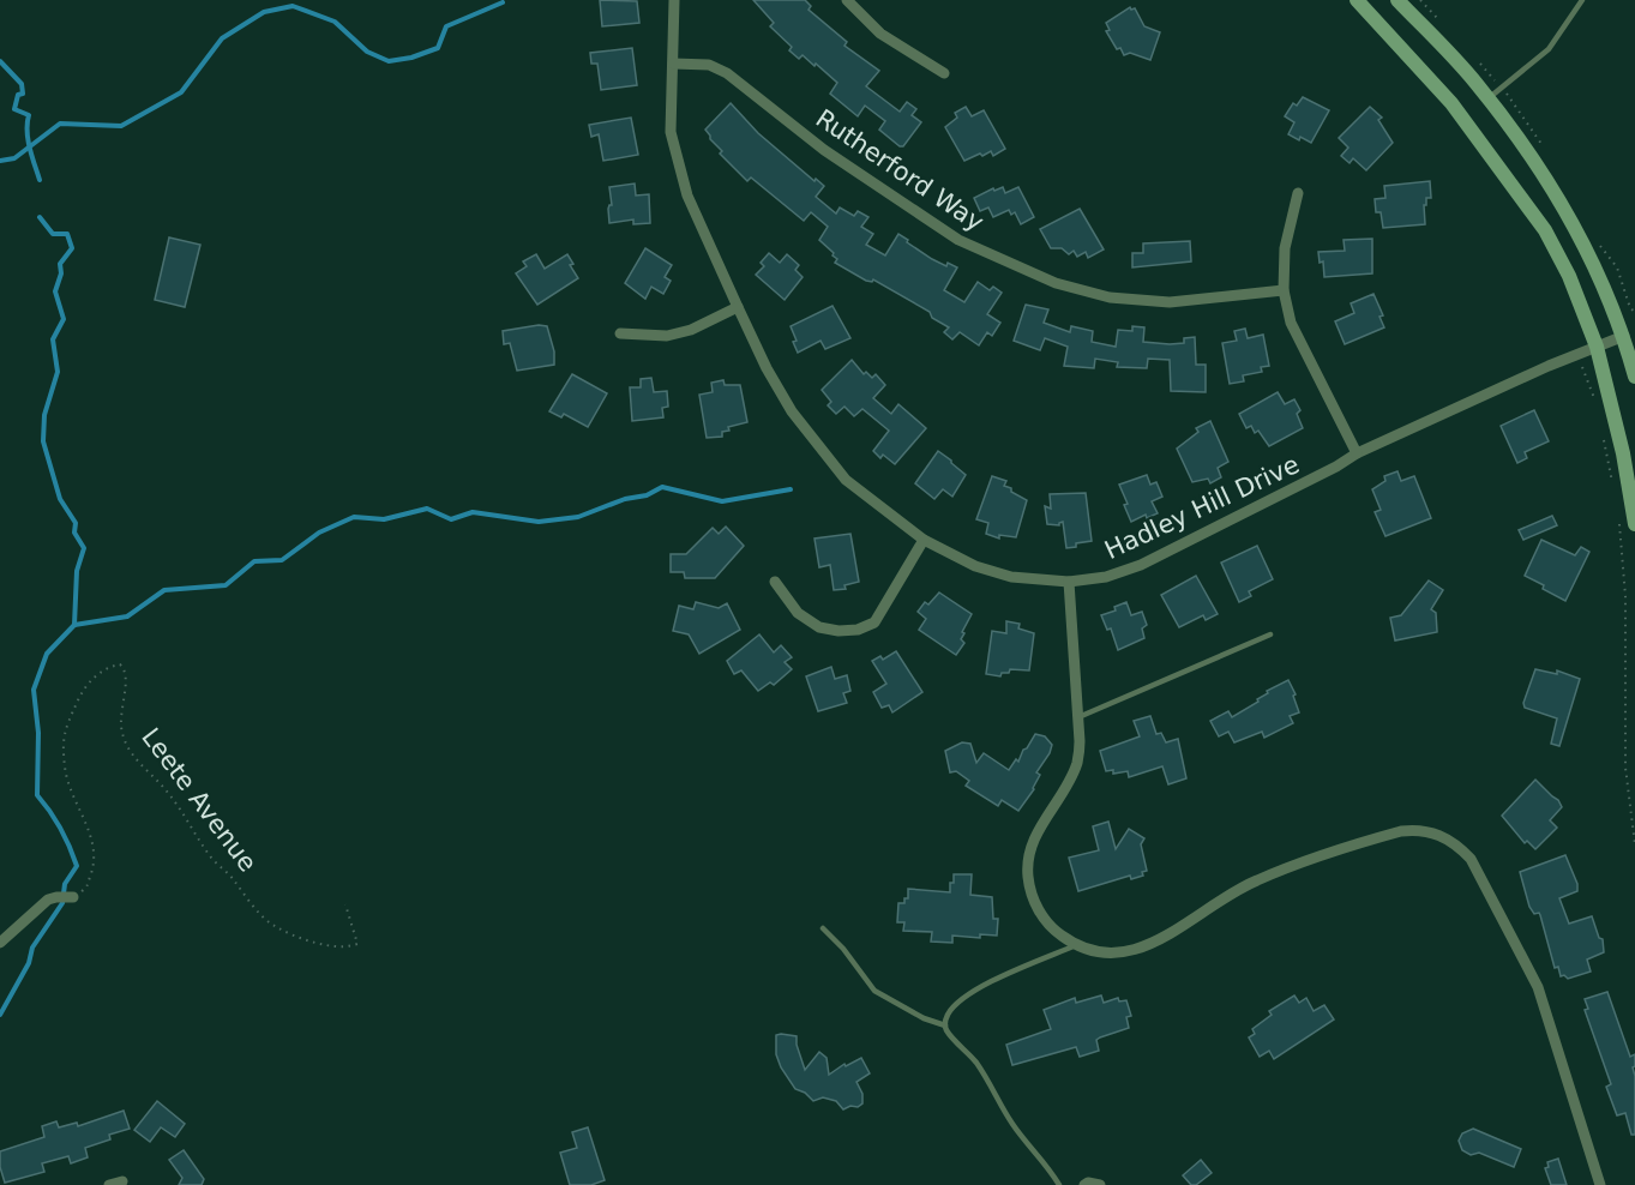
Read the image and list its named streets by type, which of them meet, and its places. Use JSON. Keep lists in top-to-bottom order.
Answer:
{
  "streets": {
    "street": ["Rutherford Way", "Hadley Hill Drive"],
    "path": ["Leete Avenue"]
  },
  "crossings": [
    ["Rutherford Way", "Hadley Hill Drive"]
  ]
}
